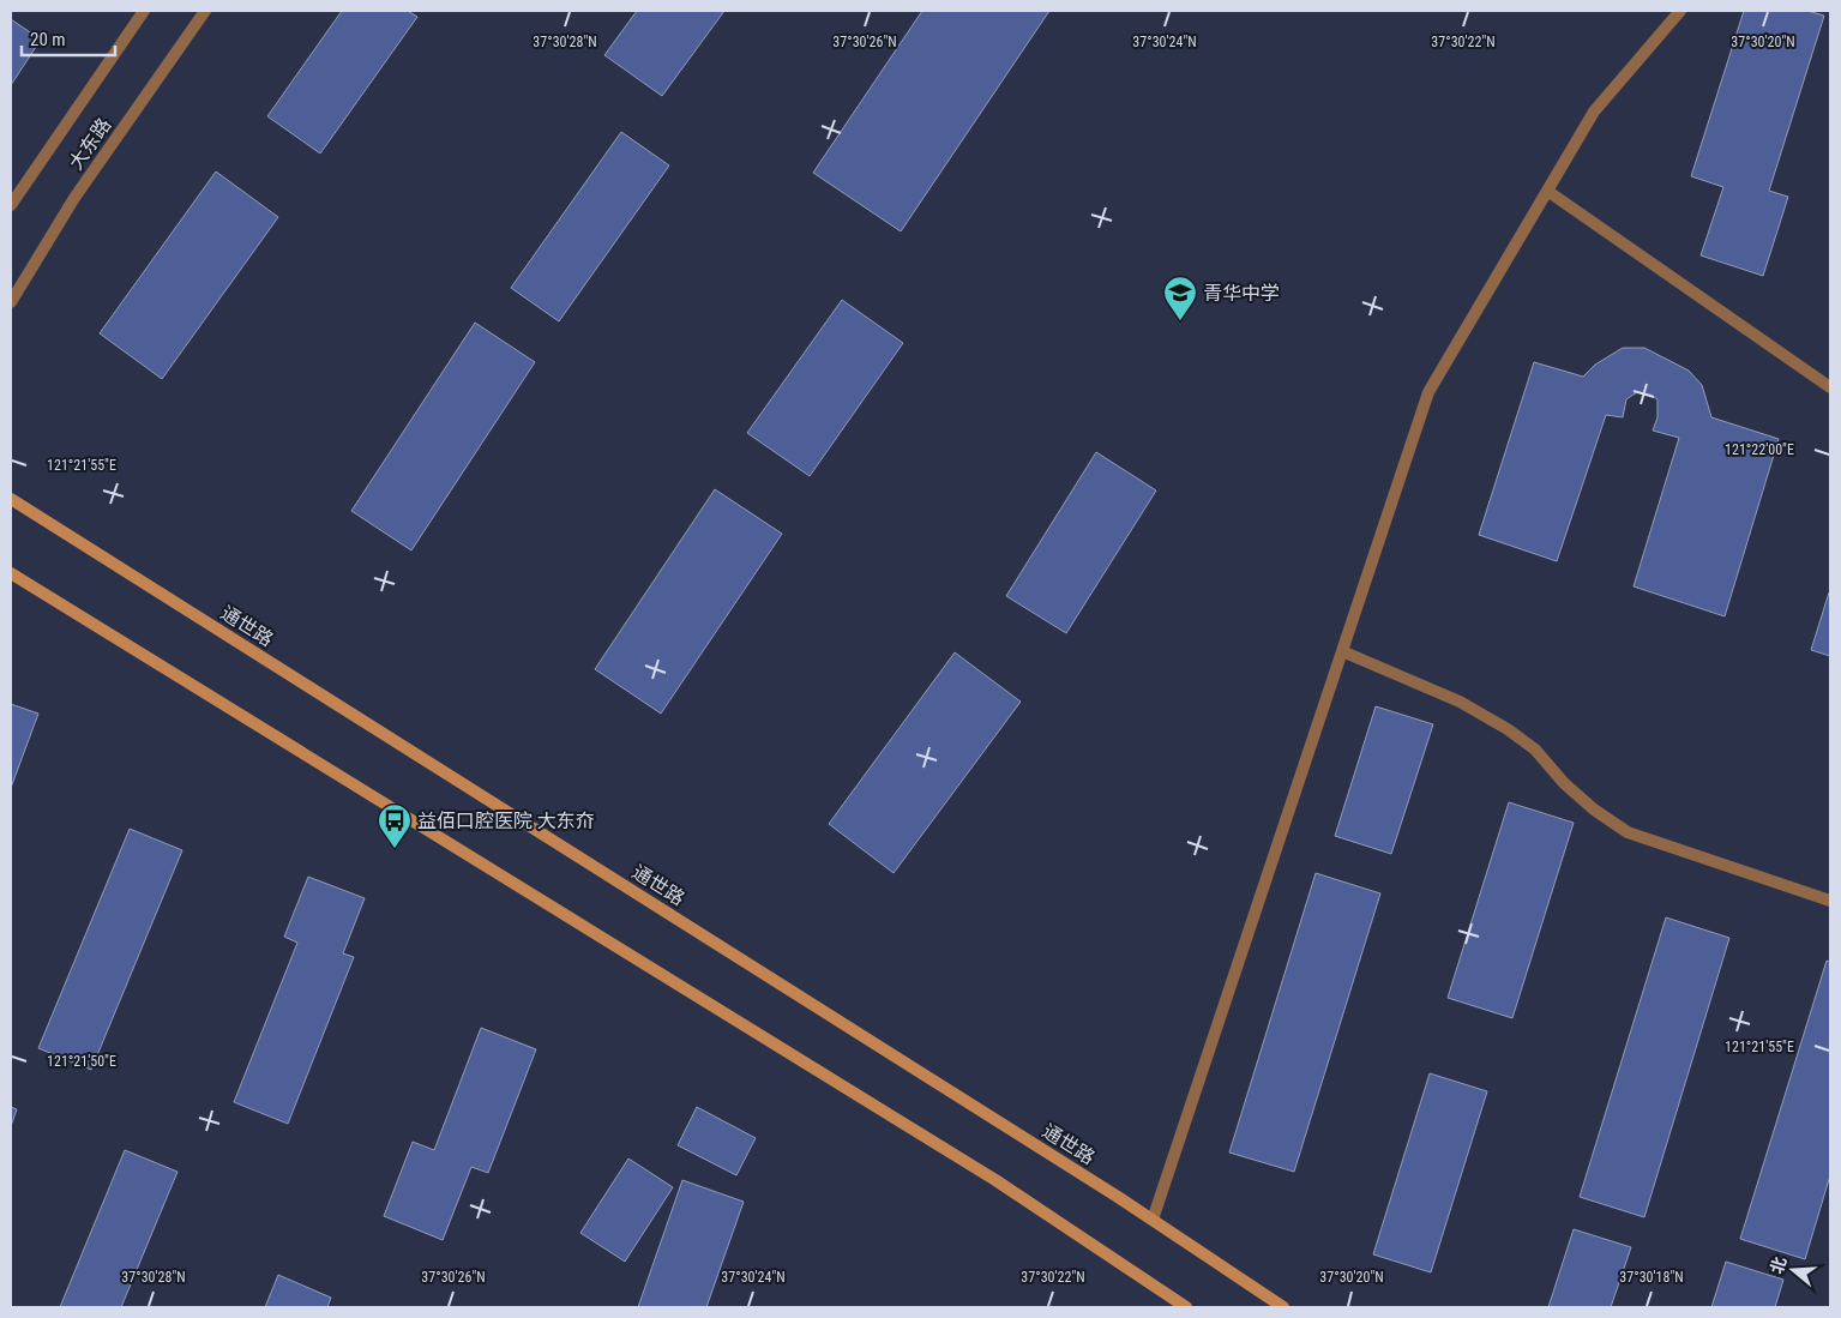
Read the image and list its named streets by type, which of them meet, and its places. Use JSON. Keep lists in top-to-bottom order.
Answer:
{
  "streets": {
    "main road": ["通世路"],
    "street": ["大东路"]
  },
  "places": {
    "school or university": ["青华中学"],
    "bus stop": ["益佰口腔医院 大东夼"]
  },
  "scale_bar": "20 m",
  "north": "left",
  "coordinates": [
    "37°30'28\"N",
    "37°30'26\"N",
    "37°30'24\"N",
    "37°30'22\"N",
    "37°30'20\"N",
    "121°22'00\"E",
    "121°21'55\"E",
    "121°21'50\"E",
    "37°30'18\"N"
  ]
}
